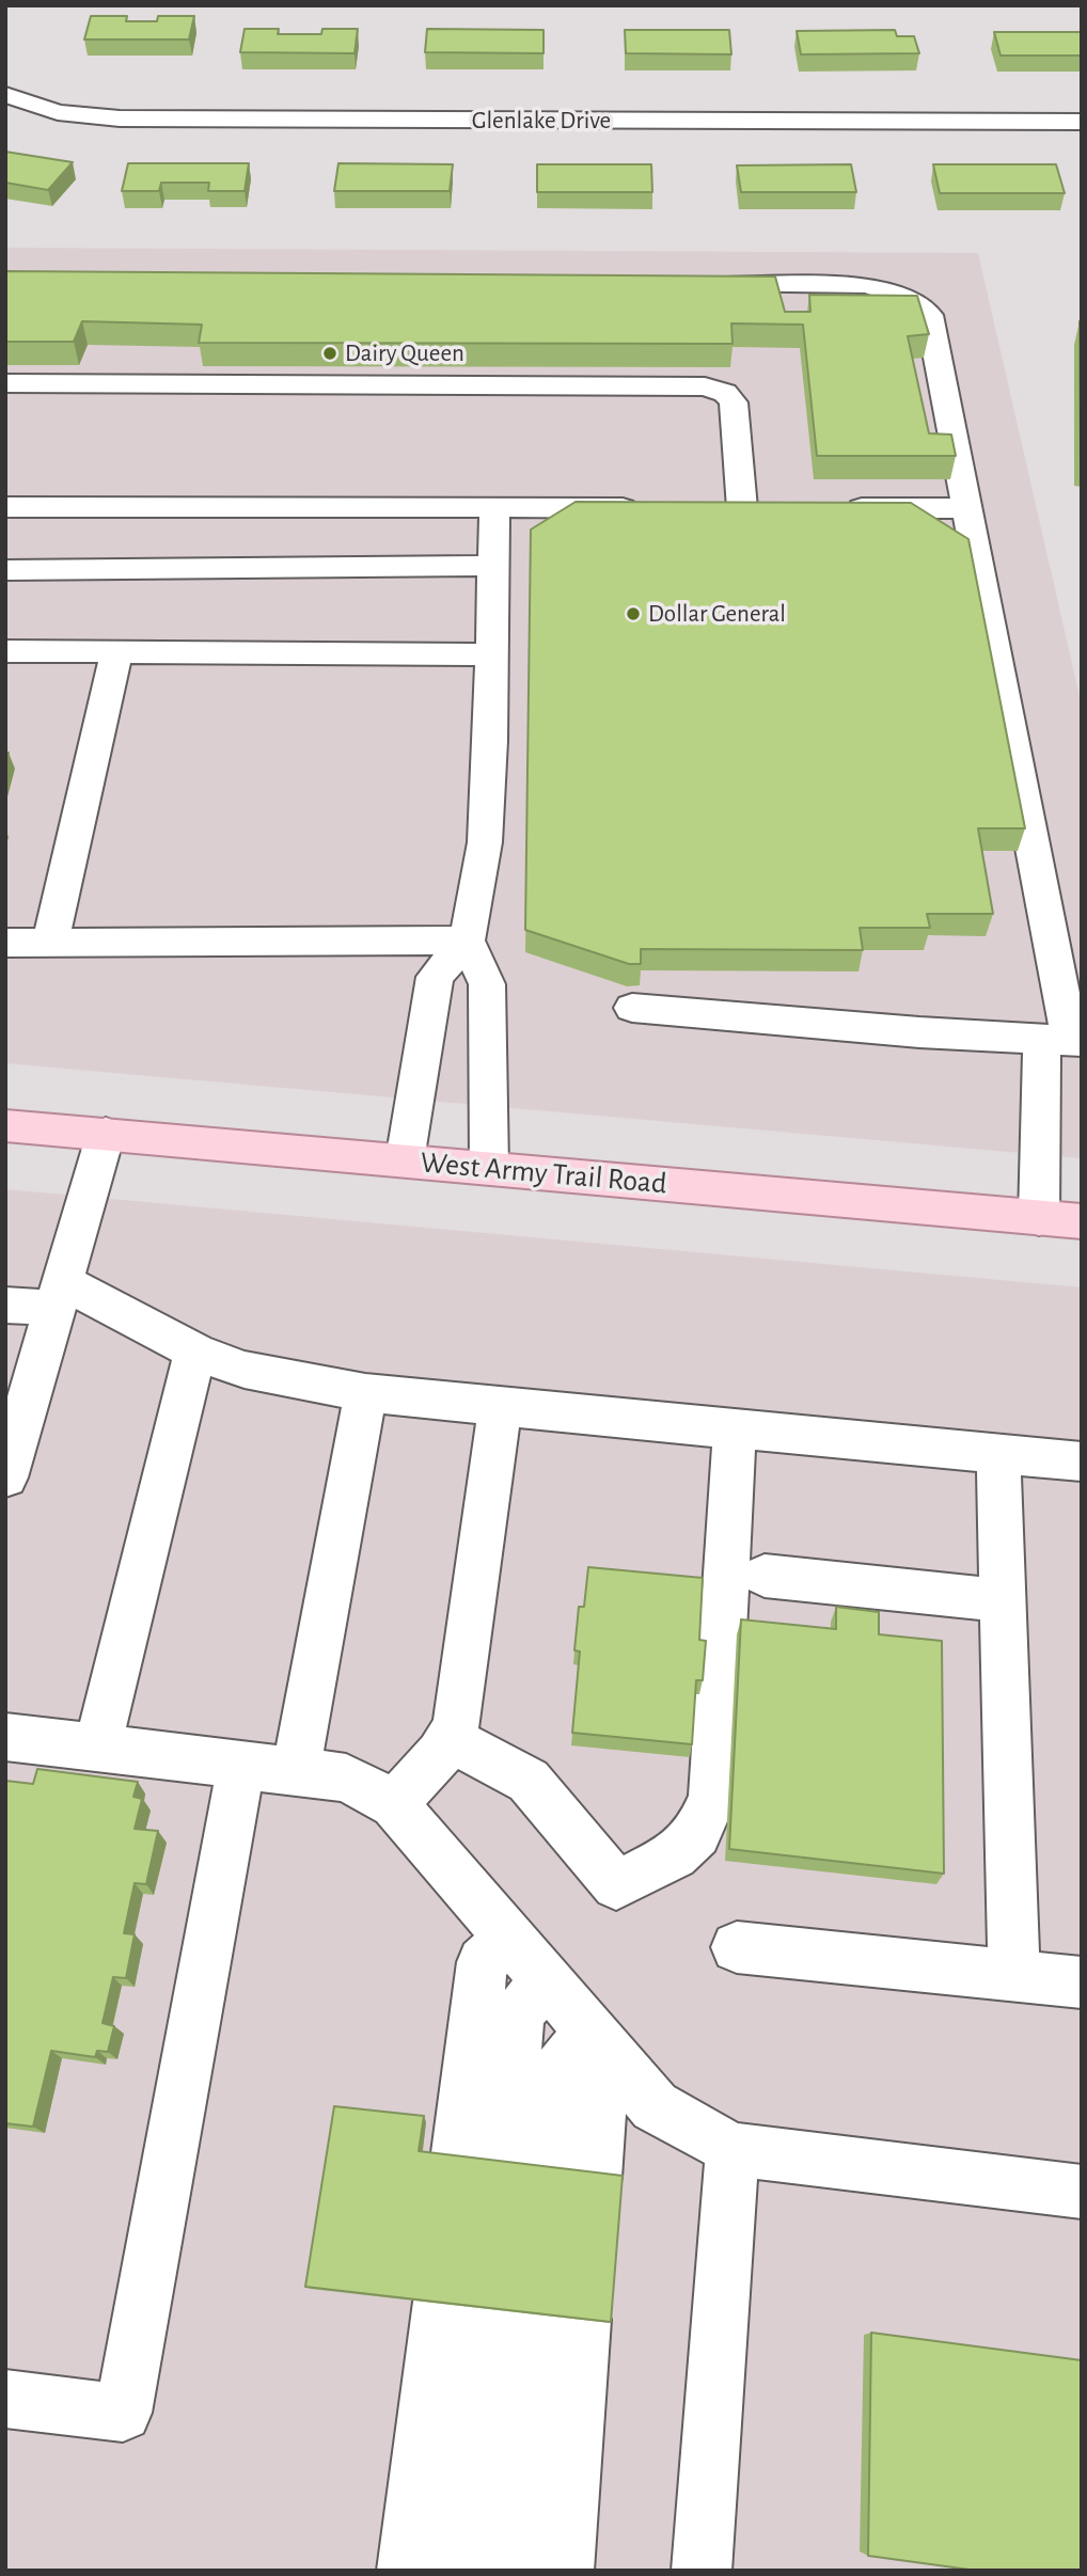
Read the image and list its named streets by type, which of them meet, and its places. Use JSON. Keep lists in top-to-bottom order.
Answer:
{
  "streets": {
    "main road": ["West Army Trail Road"],
    "street": ["Glenlake Drive"]
  },
  "places": ["Dairy Queen", "Dollar General"]
}
